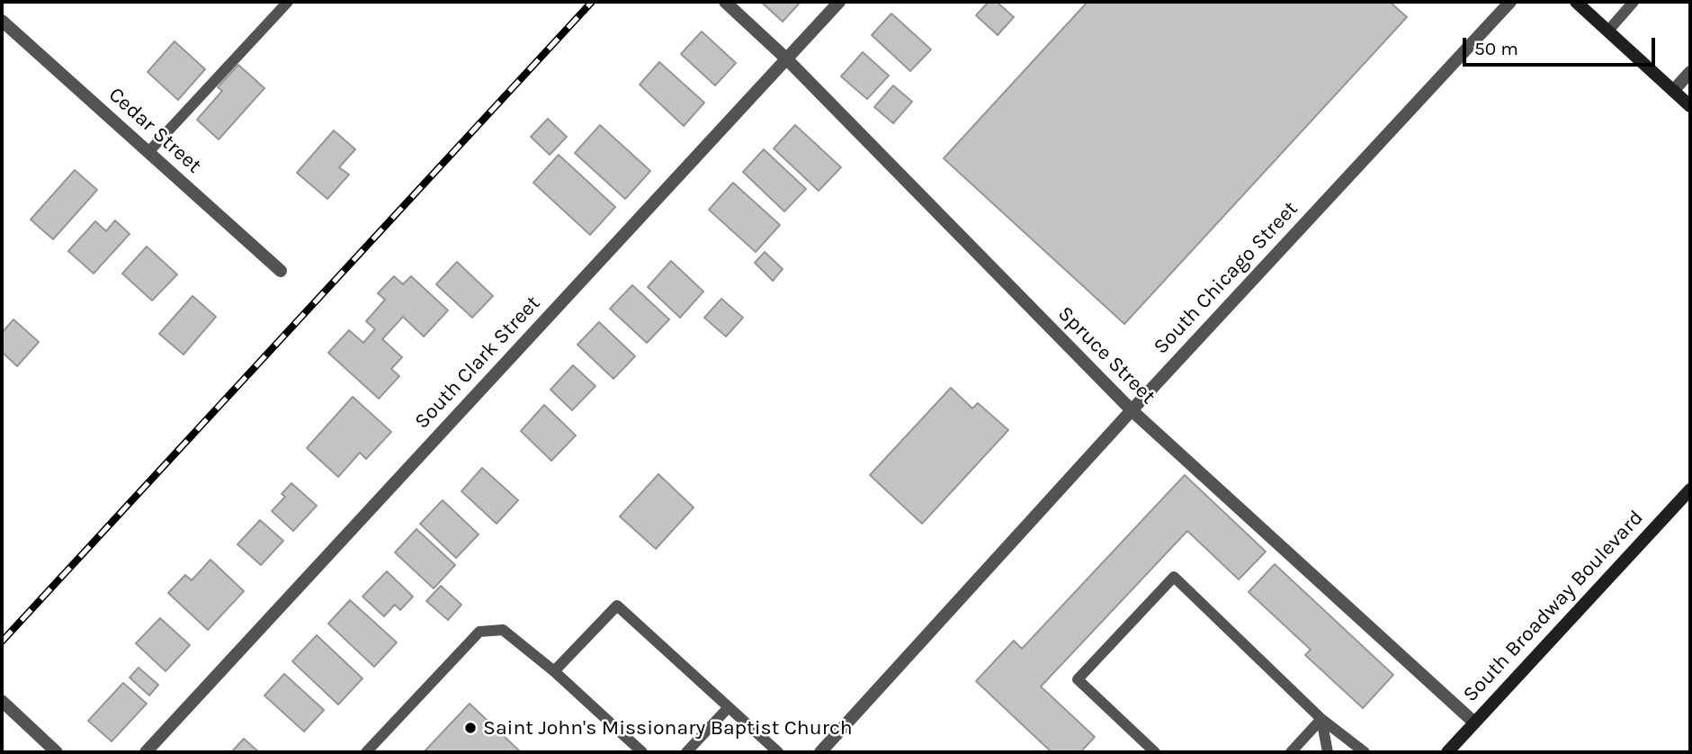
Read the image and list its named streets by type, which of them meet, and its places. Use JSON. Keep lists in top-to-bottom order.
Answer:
{
  "streets": {
    "main road": ["South Broadway Boulevard"],
    "street": [
      "Cedar Street",
      "South Chicago Street",
      "Spruce Street",
      "South Clark Street"
    ]
  },
  "crossings": [
    ["South Chicago Street", "Spruce Street"],
    ["Spruce Street", "South Clark Street"],
    ["Spruce Street", "South Broadway Boulevard"]
  ],
  "places": ["Saint John's Missionary Baptist Church"],
  "scale_bar": "50 m"
}
